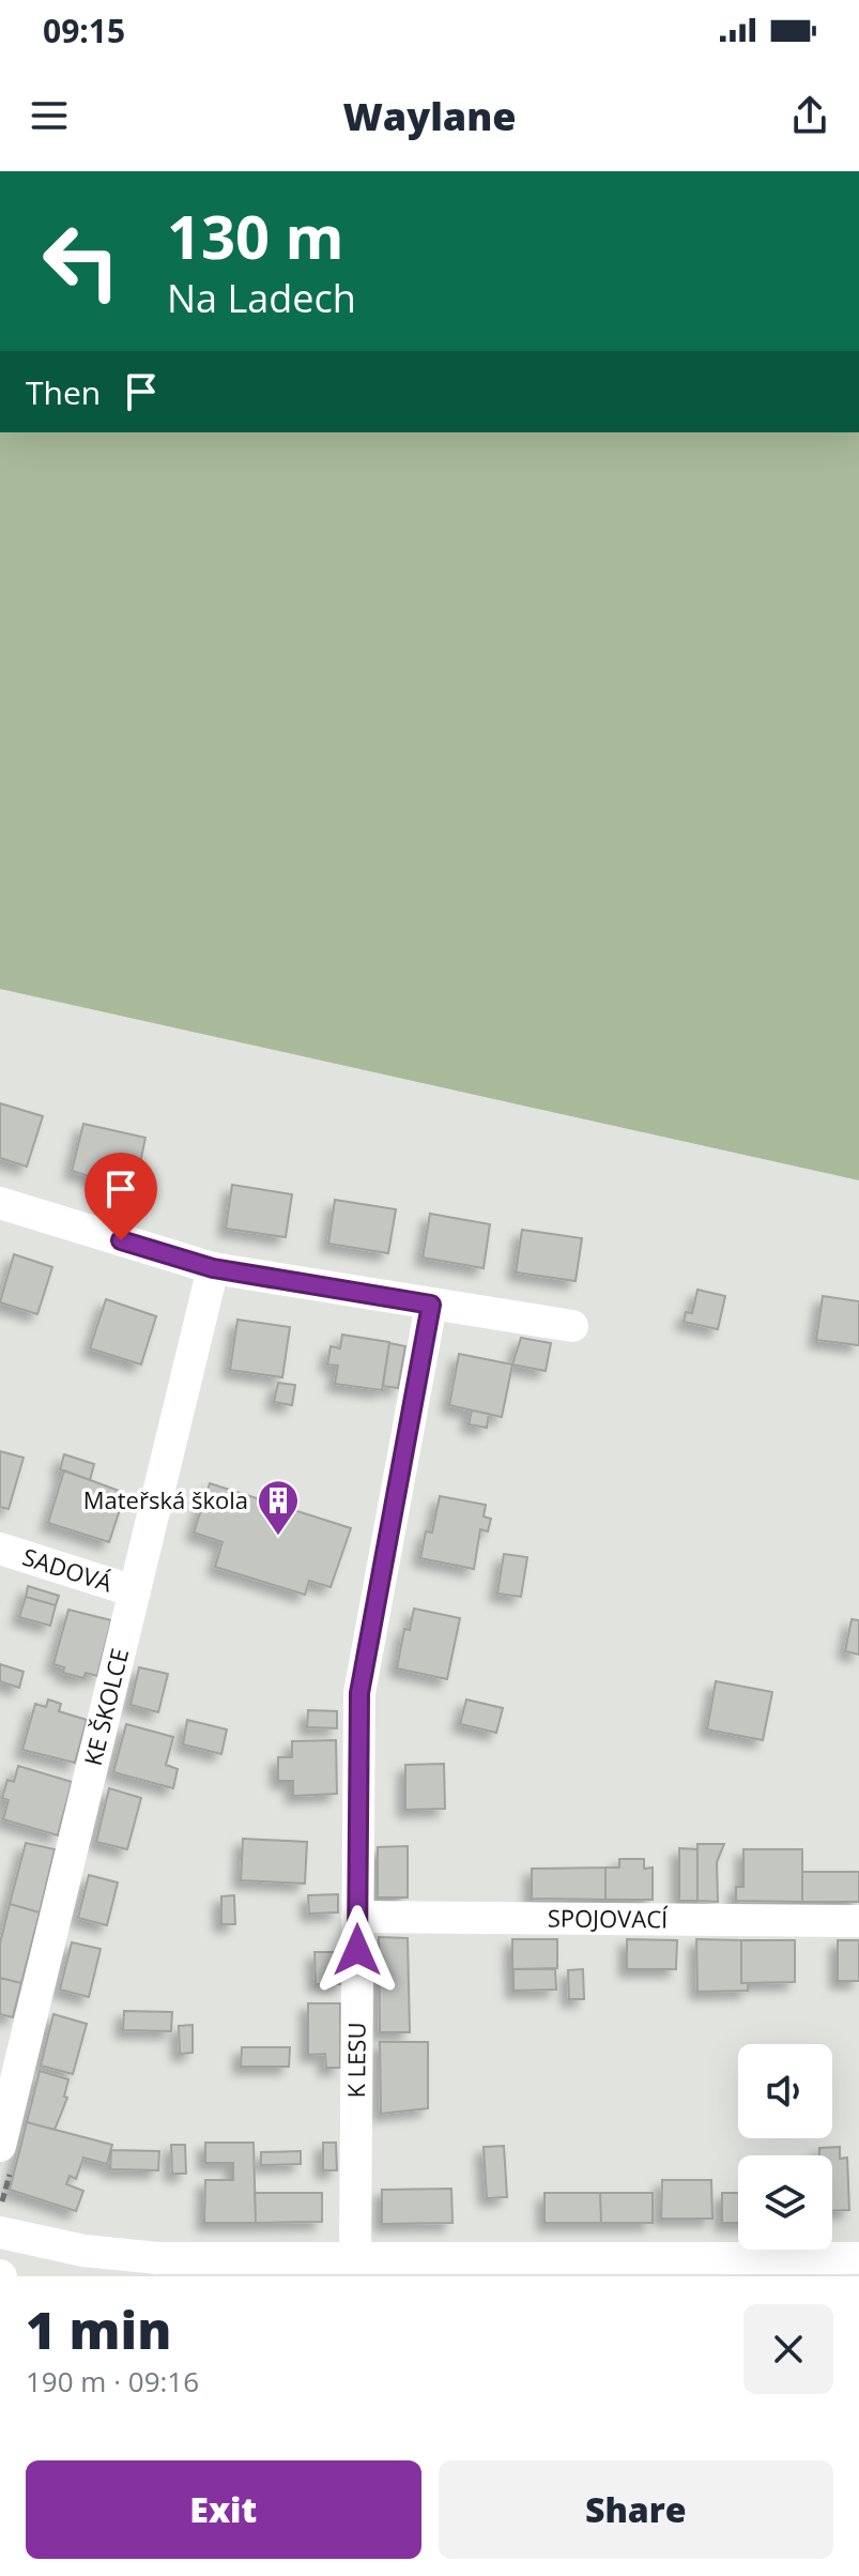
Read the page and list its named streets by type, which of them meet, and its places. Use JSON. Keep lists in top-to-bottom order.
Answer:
{
  "streets": {
    "street": [
      "SADOVÁ",
      "KE ŠKOLCE",
      "SPOJOVACÍ",
      "K LESU"
    ]
  },
  "crossings": [
    ["SADOVÁ", "KE ŠKOLCE"],
    ["SPOJOVACÍ", "K LESU"]
  ],
  "places": {
    "building": ["Mateřská škola"]
  },
  "page": {
    "status": "09:15",
    "header": "Waylane",
    "turn": ["130 m", "Na Ladech"],
    "then": "Then",
    "heading": ["1 min", "190 m · 09:16"],
    "buttons": ["Exit", "Share"]
  }
}
